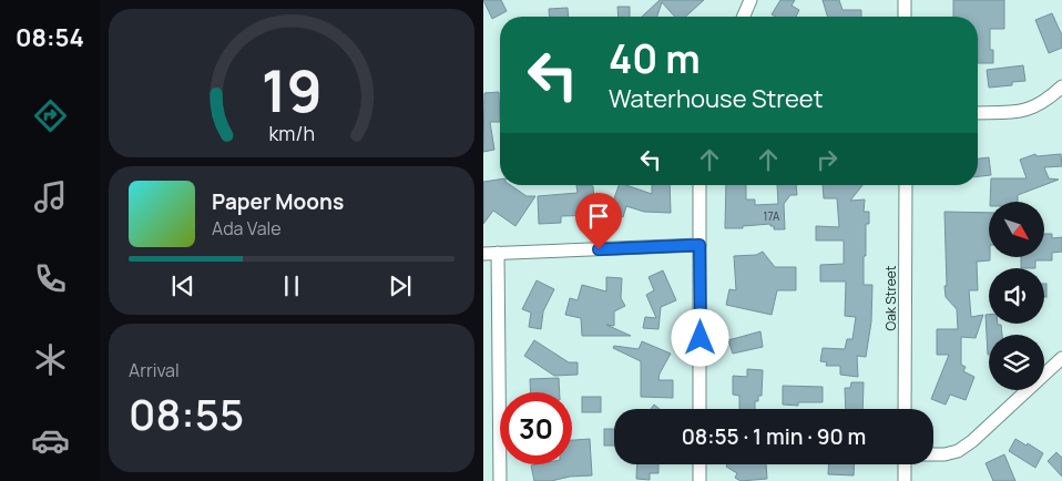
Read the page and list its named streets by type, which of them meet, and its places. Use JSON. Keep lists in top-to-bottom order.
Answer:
{
  "streets": {
    "street": ["Oak Street"]
  },
  "house_numbers": ["17A"],
  "north": "bottom right",
  "page": {
    "tabs": "08:54",
    "turn": ["40 m", "Waterhouse Street"],
    "song": ["Paper Moons", "Ada Vale"],
    "tile": ["Arrival", "08:55"],
    "limit": "30",
    "trip": "08:55 · 1 min · 90 m",
    "gauge": ["19", "km/h"]
  }
}
